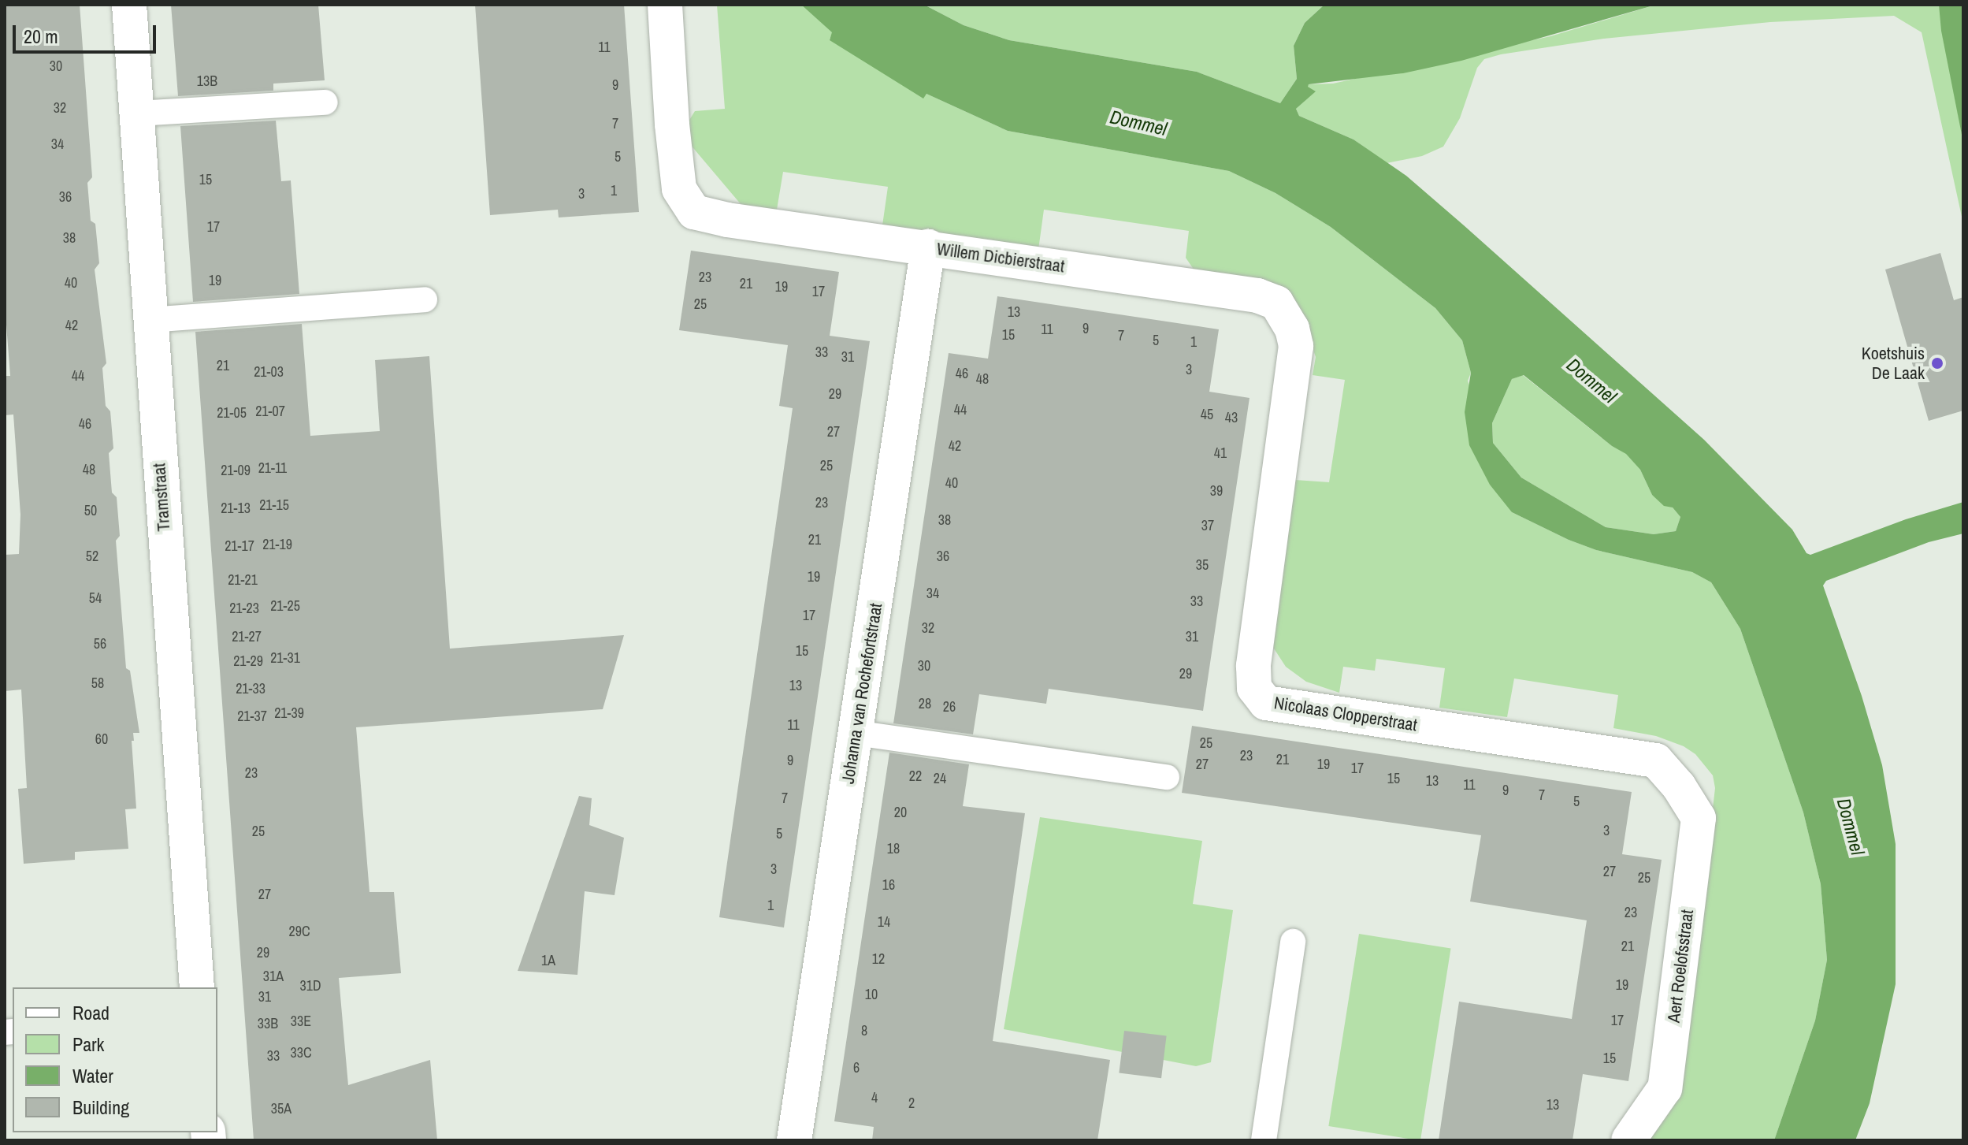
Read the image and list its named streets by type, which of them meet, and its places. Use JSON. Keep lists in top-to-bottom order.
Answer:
{
  "streets": {
    "street": [
      "Willem Dicbierstraat",
      "Tramstraat",
      "Johanna van Rochefortstraat",
      "Nicolaas Clopperstraat",
      "Aert Roelofsstraat"
    ]
  },
  "crossings": [
    ["Willem Dicbierstraat", "Johanna van Rochefortstraat"],
    ["Willem Dicbierstraat", "Nicolaas Clopperstraat"],
    ["Nicolaas Clopperstraat", "Aert Roelofsstraat"]
  ],
  "water": ["Dommel"],
  "places": ["Koetshuis De Laak"],
  "house_numbers": [
    "11",
    "30",
    "13B",
    "9",
    "32",
    "7",
    "34",
    "5",
    "15",
    "1",
    "3",
    "36",
    "17",
    "38",
    "23",
    "19",
    "40",
    "21",
    "19",
    "17",
    "25",
    "13",
    "42",
    "9",
    "11",
    "15",
    "7",
    "5",
    "1",
    "33",
    "31",
    "21",
    "3",
    "21-03",
    "46",
    "44",
    "48",
    "29",
    "44",
    "21-07",
    "21-05",
    "45",
    "43",
    "46",
    "27",
    "42",
    "41",
    "25",
    "21-11",
    "48",
    "21-09",
    "40",
    "39",
    "23",
    "21-15",
    "21-13",
    "50",
    "38",
    "37",
    "21",
    "21-19",
    "21-17",
    "52",
    "36",
    "35",
    "19",
    "21-21",
    "34",
    "54",
    "33",
    "21-25",
    "21-23",
    "17",
    "32",
    "21-27",
    "31",
    "56",
    "15",
    "21-31",
    "21-29",
    "30",
    "29",
    "58",
    "13",
    "21-33",
    "28",
    "26",
    "21-39",
    "21-37",
    "11",
    "60",
    "25",
    "23",
    "21",
    "9",
    "27",
    "19",
    "17",
    "23",
    "22",
    "24",
    "15",
    "13",
    "11",
    "9",
    "7",
    "7",
    "5",
    "20",
    "3",
    "25",
    "5",
    "18",
    "3",
    "27",
    "25",
    "16",
    "27",
    "1",
    "23",
    "14",
    "29C",
    "21",
    "29",
    "12",
    "1A",
    "31A",
    "19",
    "31D",
    "10",
    "31",
    "17",
    "33E",
    "33B",
    "8",
    "33C",
    "33",
    "15",
    "6",
    "4",
    "2",
    "13",
    "35A"
  ],
  "legend": [
    "Road",
    "Park",
    "Water",
    "Building"
  ],
  "scale_bar": "20 m"
}
